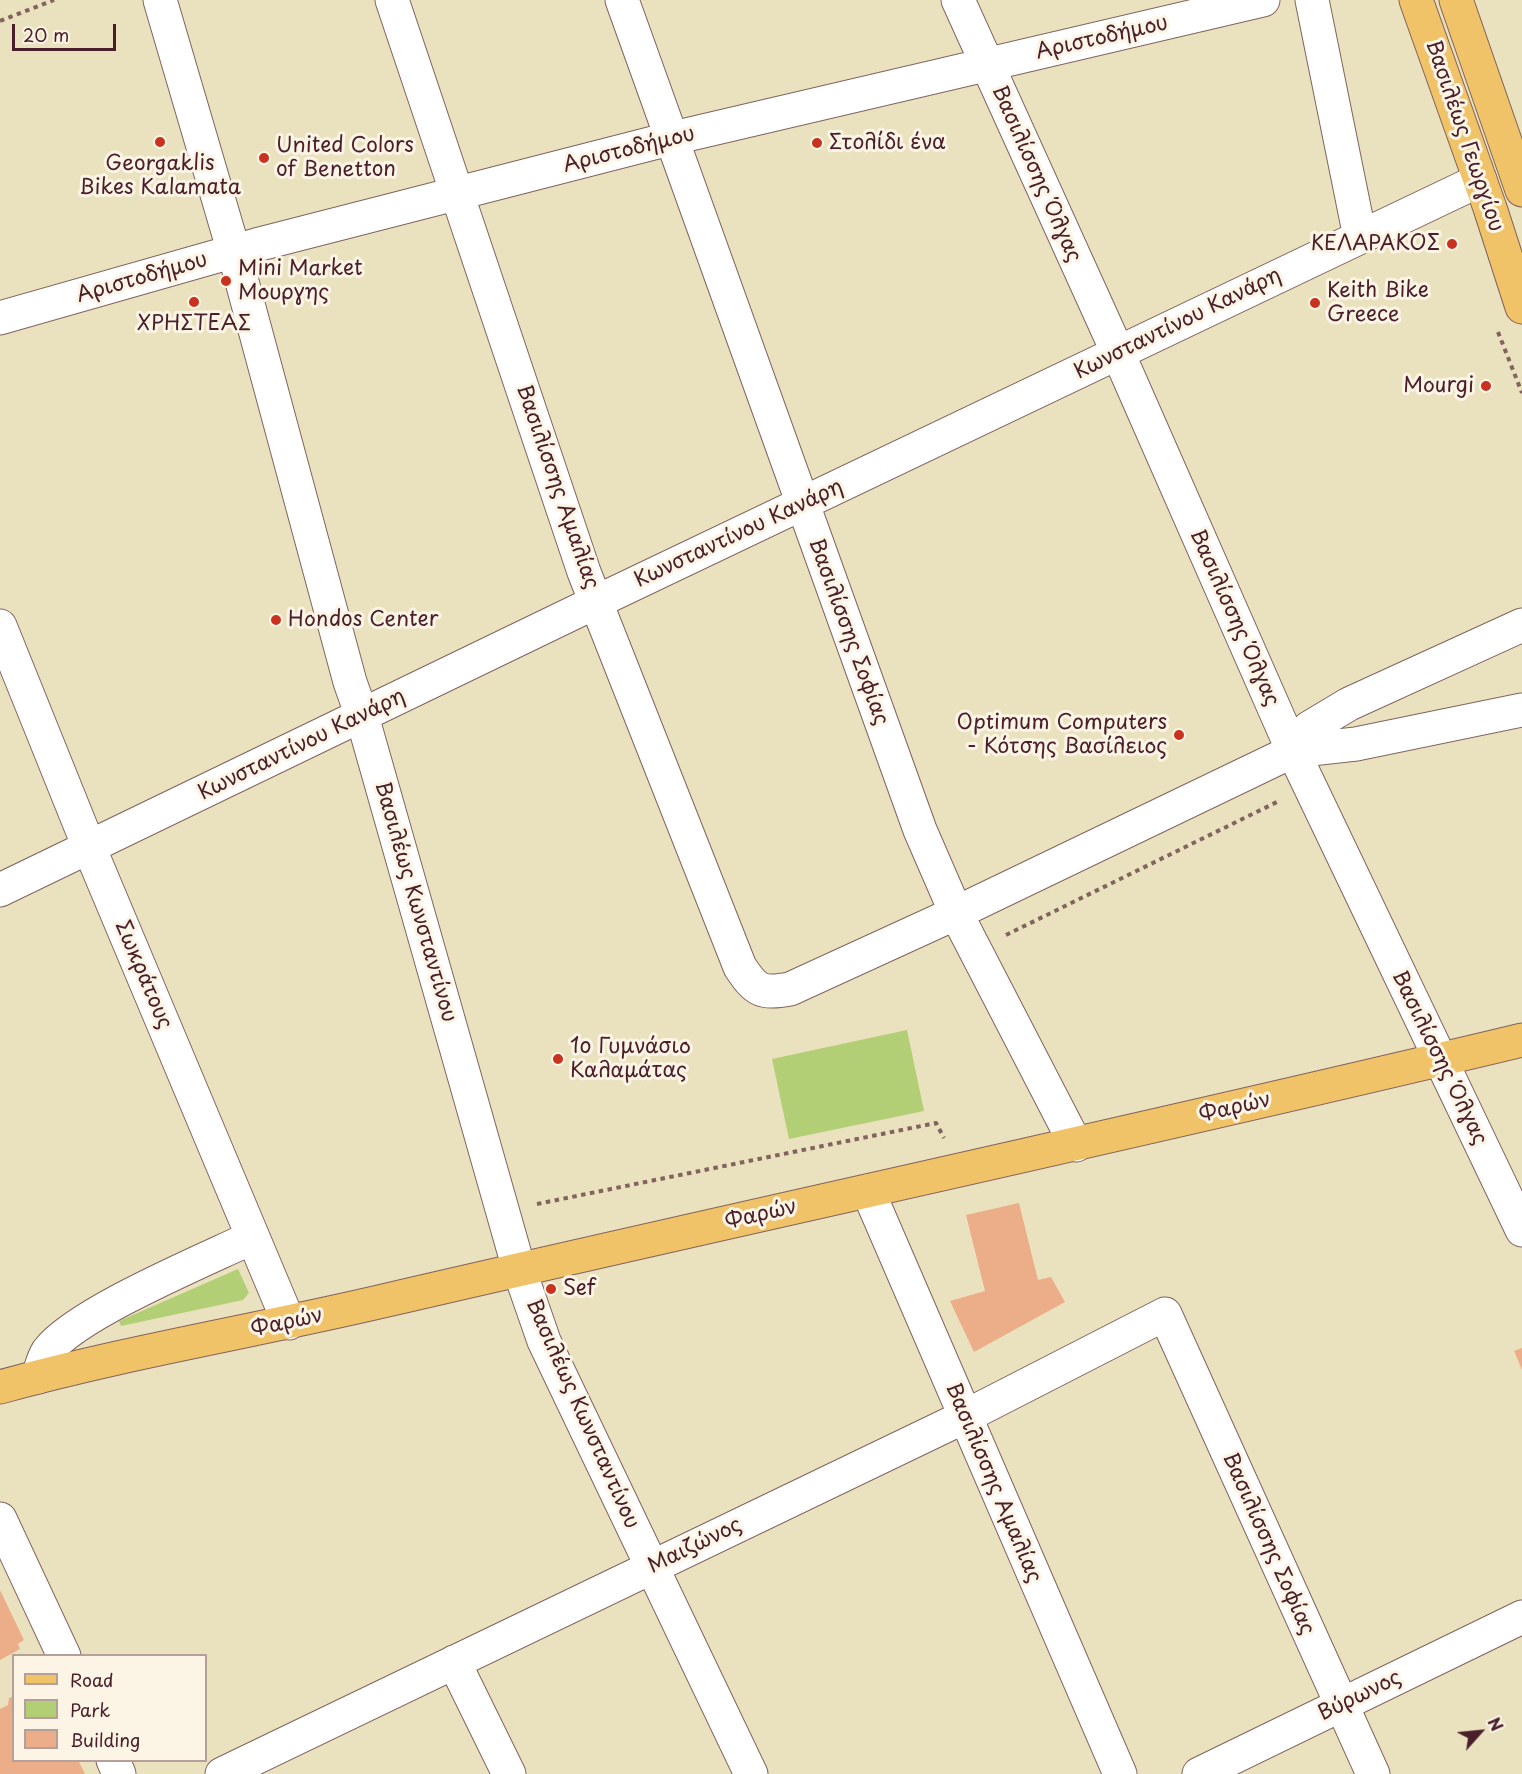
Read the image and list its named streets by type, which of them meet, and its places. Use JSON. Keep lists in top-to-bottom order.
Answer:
{
  "streets": {
    "main road": ["Βασιλέως Γεωργίου", "Φαρών"],
    "street": [
      "Αριστοδήμου",
      "Βασιλίσσης Όλγας",
      "Κωνσταντίνου Κανάρη",
      "Βασιλίσσης Αμαλίας",
      "Βασιλίσσης Σοφίας",
      "Βασιλέως Κωνσταντίνου",
      "Σωκράτους",
      "Μαιζώνος",
      "Βύρωνος"
    ]
  },
  "crossings": [
    ["Αριστοδήμου", "Βασιλίσσης Όλγας"],
    ["Αριστοδήμου", "Βασιλίσσης Αμαλίας"],
    ["Αριστοδήμου", "Βασιλίσσης Σοφίας"],
    ["Αριστοδήμου", "Βασιλέως Κωνσταντίνου"],
    ["Βασιλέως Γεωργίου", "Κωνσταντίνου Κανάρη"],
    ["Βασιλίσσης Όλγας", "Κωνσταντίνου Κανάρη"],
    ["Βασιλίσσης Όλγας", "Φαρών"],
    ["Κωνσταντίνου Κανάρη", "Βασιλίσσης Αμαλίας"],
    ["Κωνσταντίνου Κανάρη", "Βασιλίσσης Σοφίας"],
    ["Κωνσταντίνου Κανάρη", "Βασιλέως Κωνσταντίνου"],
    ["Κωνσταντίνου Κανάρη", "Σωκράτους"],
    ["Βασιλίσσης Αμαλίας", "Βασιλίσσης Σοφίας"],
    ["Βασιλίσσης Αμαλίας", "Φαρών"],
    ["Βασιλίσσης Αμαλίας", "Μαιζώνος"],
    ["Βασιλίσσης Σοφίας", "Φαρών"],
    ["Βασιλίσσης Σοφίας", "Μαιζώνος"],
    ["Βασιλίσσης Σοφίας", "Βύρωνος"],
    ["Βασιλέως Κωνσταντίνου", "Φαρών"],
    ["Βασιλέως Κωνσταντίνου", "Μαιζώνος"],
    ["Σωκράτους", "Φαρών"]
  ],
  "places": [
    "Georgaklis Bikes Kalamata",
    "Στολίδι ένα",
    "United Colors of Benetton",
    "ΚΕΛΑΡΑΚΟΣ",
    "Mini Market Μουργης",
    "ΧΡΗΣΤΕΑΣ",
    "Keith Bike Greece",
    "Mourgi",
    "Hondos Center",
    "Optimum Computers - Κότσης Βασίλειος",
    "1ο Γυμνάσιο Καλαμάτας",
    "Sef"
  ],
  "legend": ["Road", "Park", "Building"],
  "scale_bar": "20 m",
  "north": "top right"
}
